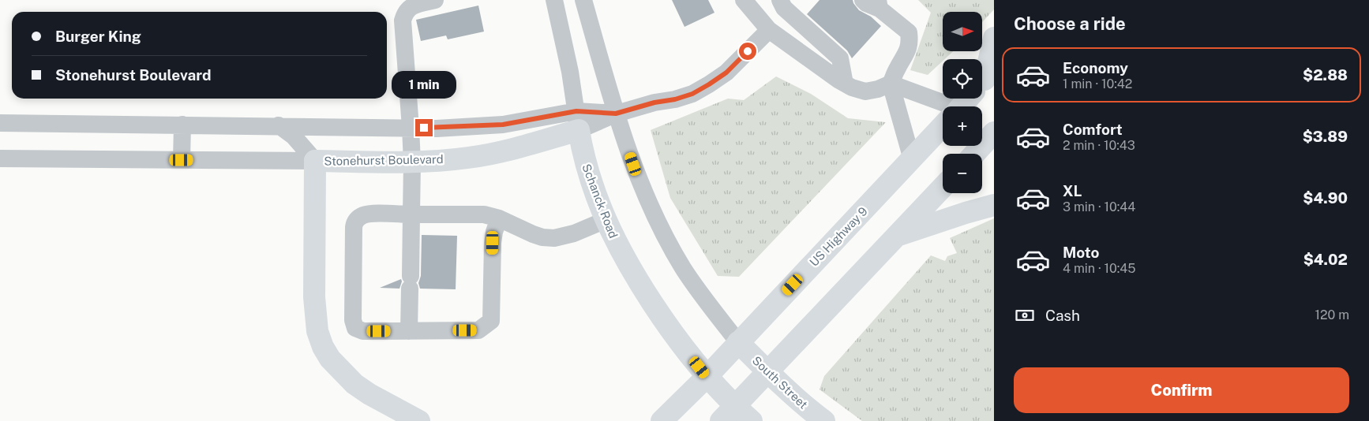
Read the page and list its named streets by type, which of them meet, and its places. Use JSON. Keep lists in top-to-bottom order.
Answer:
{
  "streets": {
    "main road": [
      "Stonehurst Boulevard",
      "Schanck Road",
      "US Highway 9",
      "South Street"
    ]
  },
  "crossings": [
    ["Stonehurst Boulevard", "Schanck Road"],
    ["Schanck Road", "US Highway 9"],
    ["US Highway 9", "South Street"]
  ],
  "north": "right",
  "page": {
    "heading": "Choose a ride",
    "map_buttons": ["+", "−"],
    "banner": ["Burger King", "Stonehurst Boulevard"],
    "list": [
      {
        "name": "Economy",
        "note": "1 min · 10:42",
        "value": "$2.88"
      },
      {
        "name": "Comfort",
        "note": "2 min · 10:43",
        "value": "$3.89"
      },
      {
        "name": "XL",
        "note": "3 min · 10:44",
        "value": "$4.90"
      },
      {
        "name": "Moto",
        "note": "4 min · 10:45",
        "value": "$4.02"
      }
    ],
    "bubble": "1 min",
    "pay": ["Cash", "120 m"],
    "buttons": "Confirm"
  }
}
